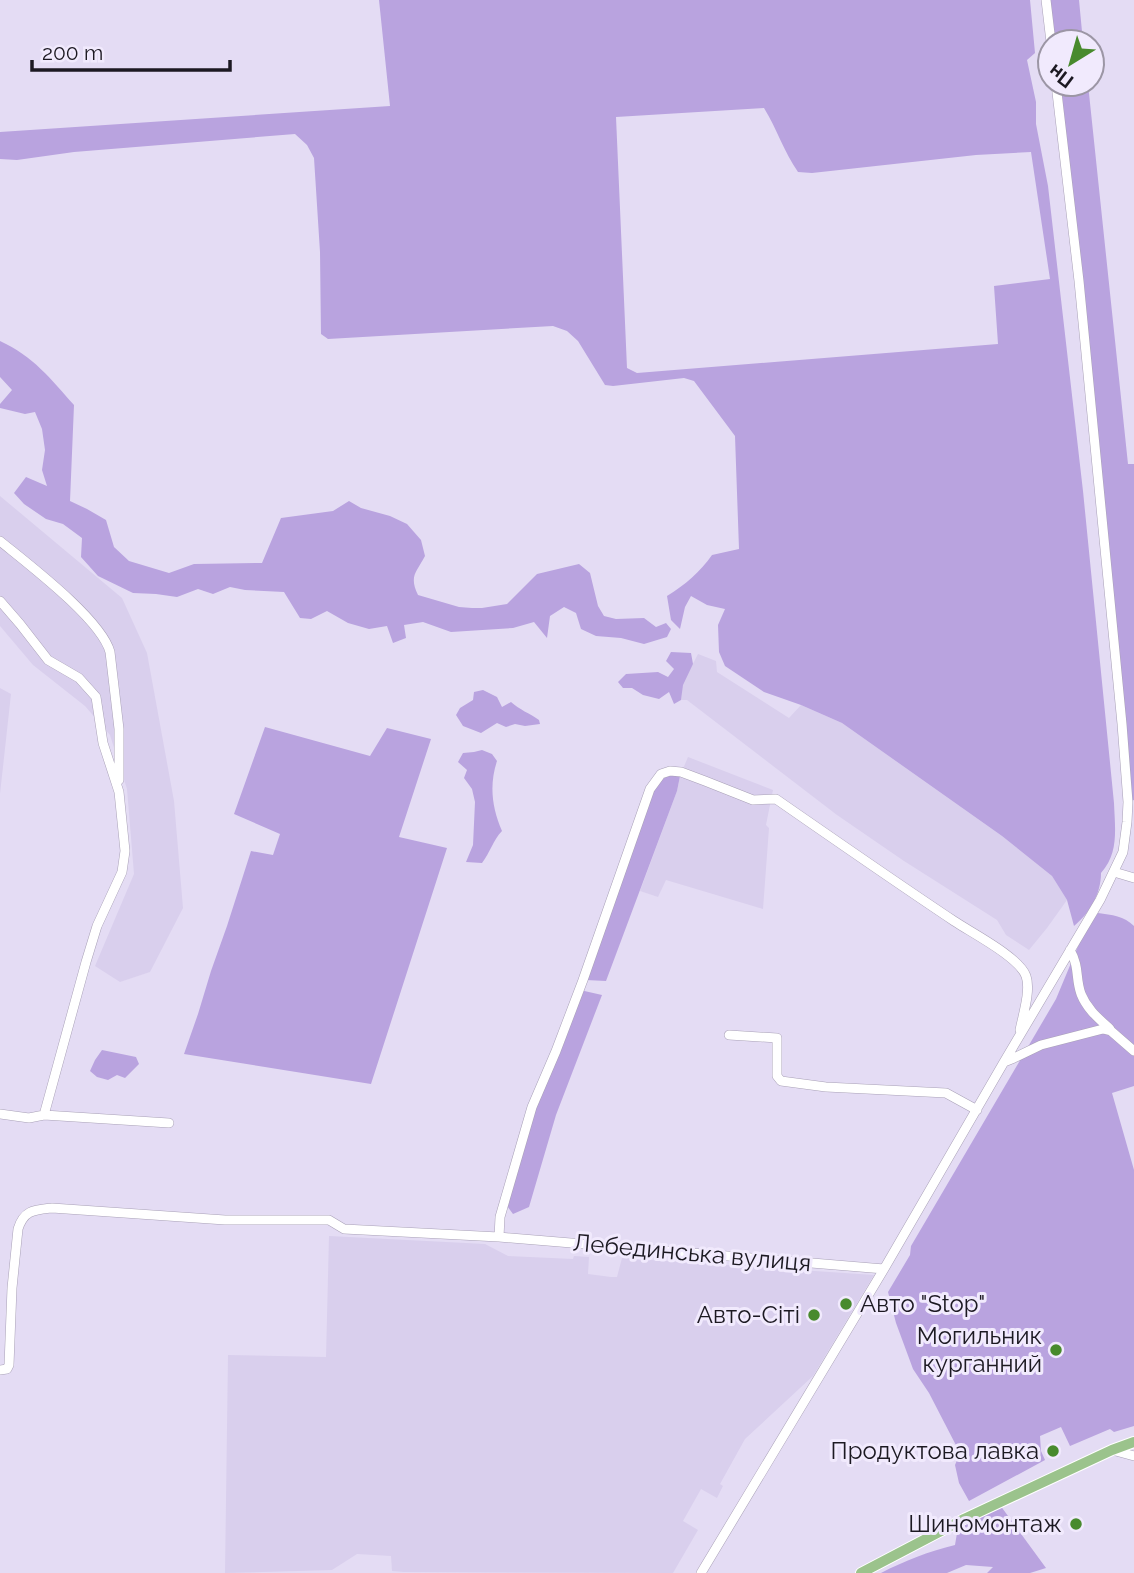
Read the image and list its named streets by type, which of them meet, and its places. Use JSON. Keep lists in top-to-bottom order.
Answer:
{
  "streets": {
    "street": ["Лебединська вулиця"]
  },
  "places": [
    "Авто \"Stop\"",
    "Авто-Сіті",
    "Могильник курганний",
    "Продуктова лавка",
    "Шиномонтаж"
  ],
  "scale_bar": "200 m",
  "north": "bottom left"
}
